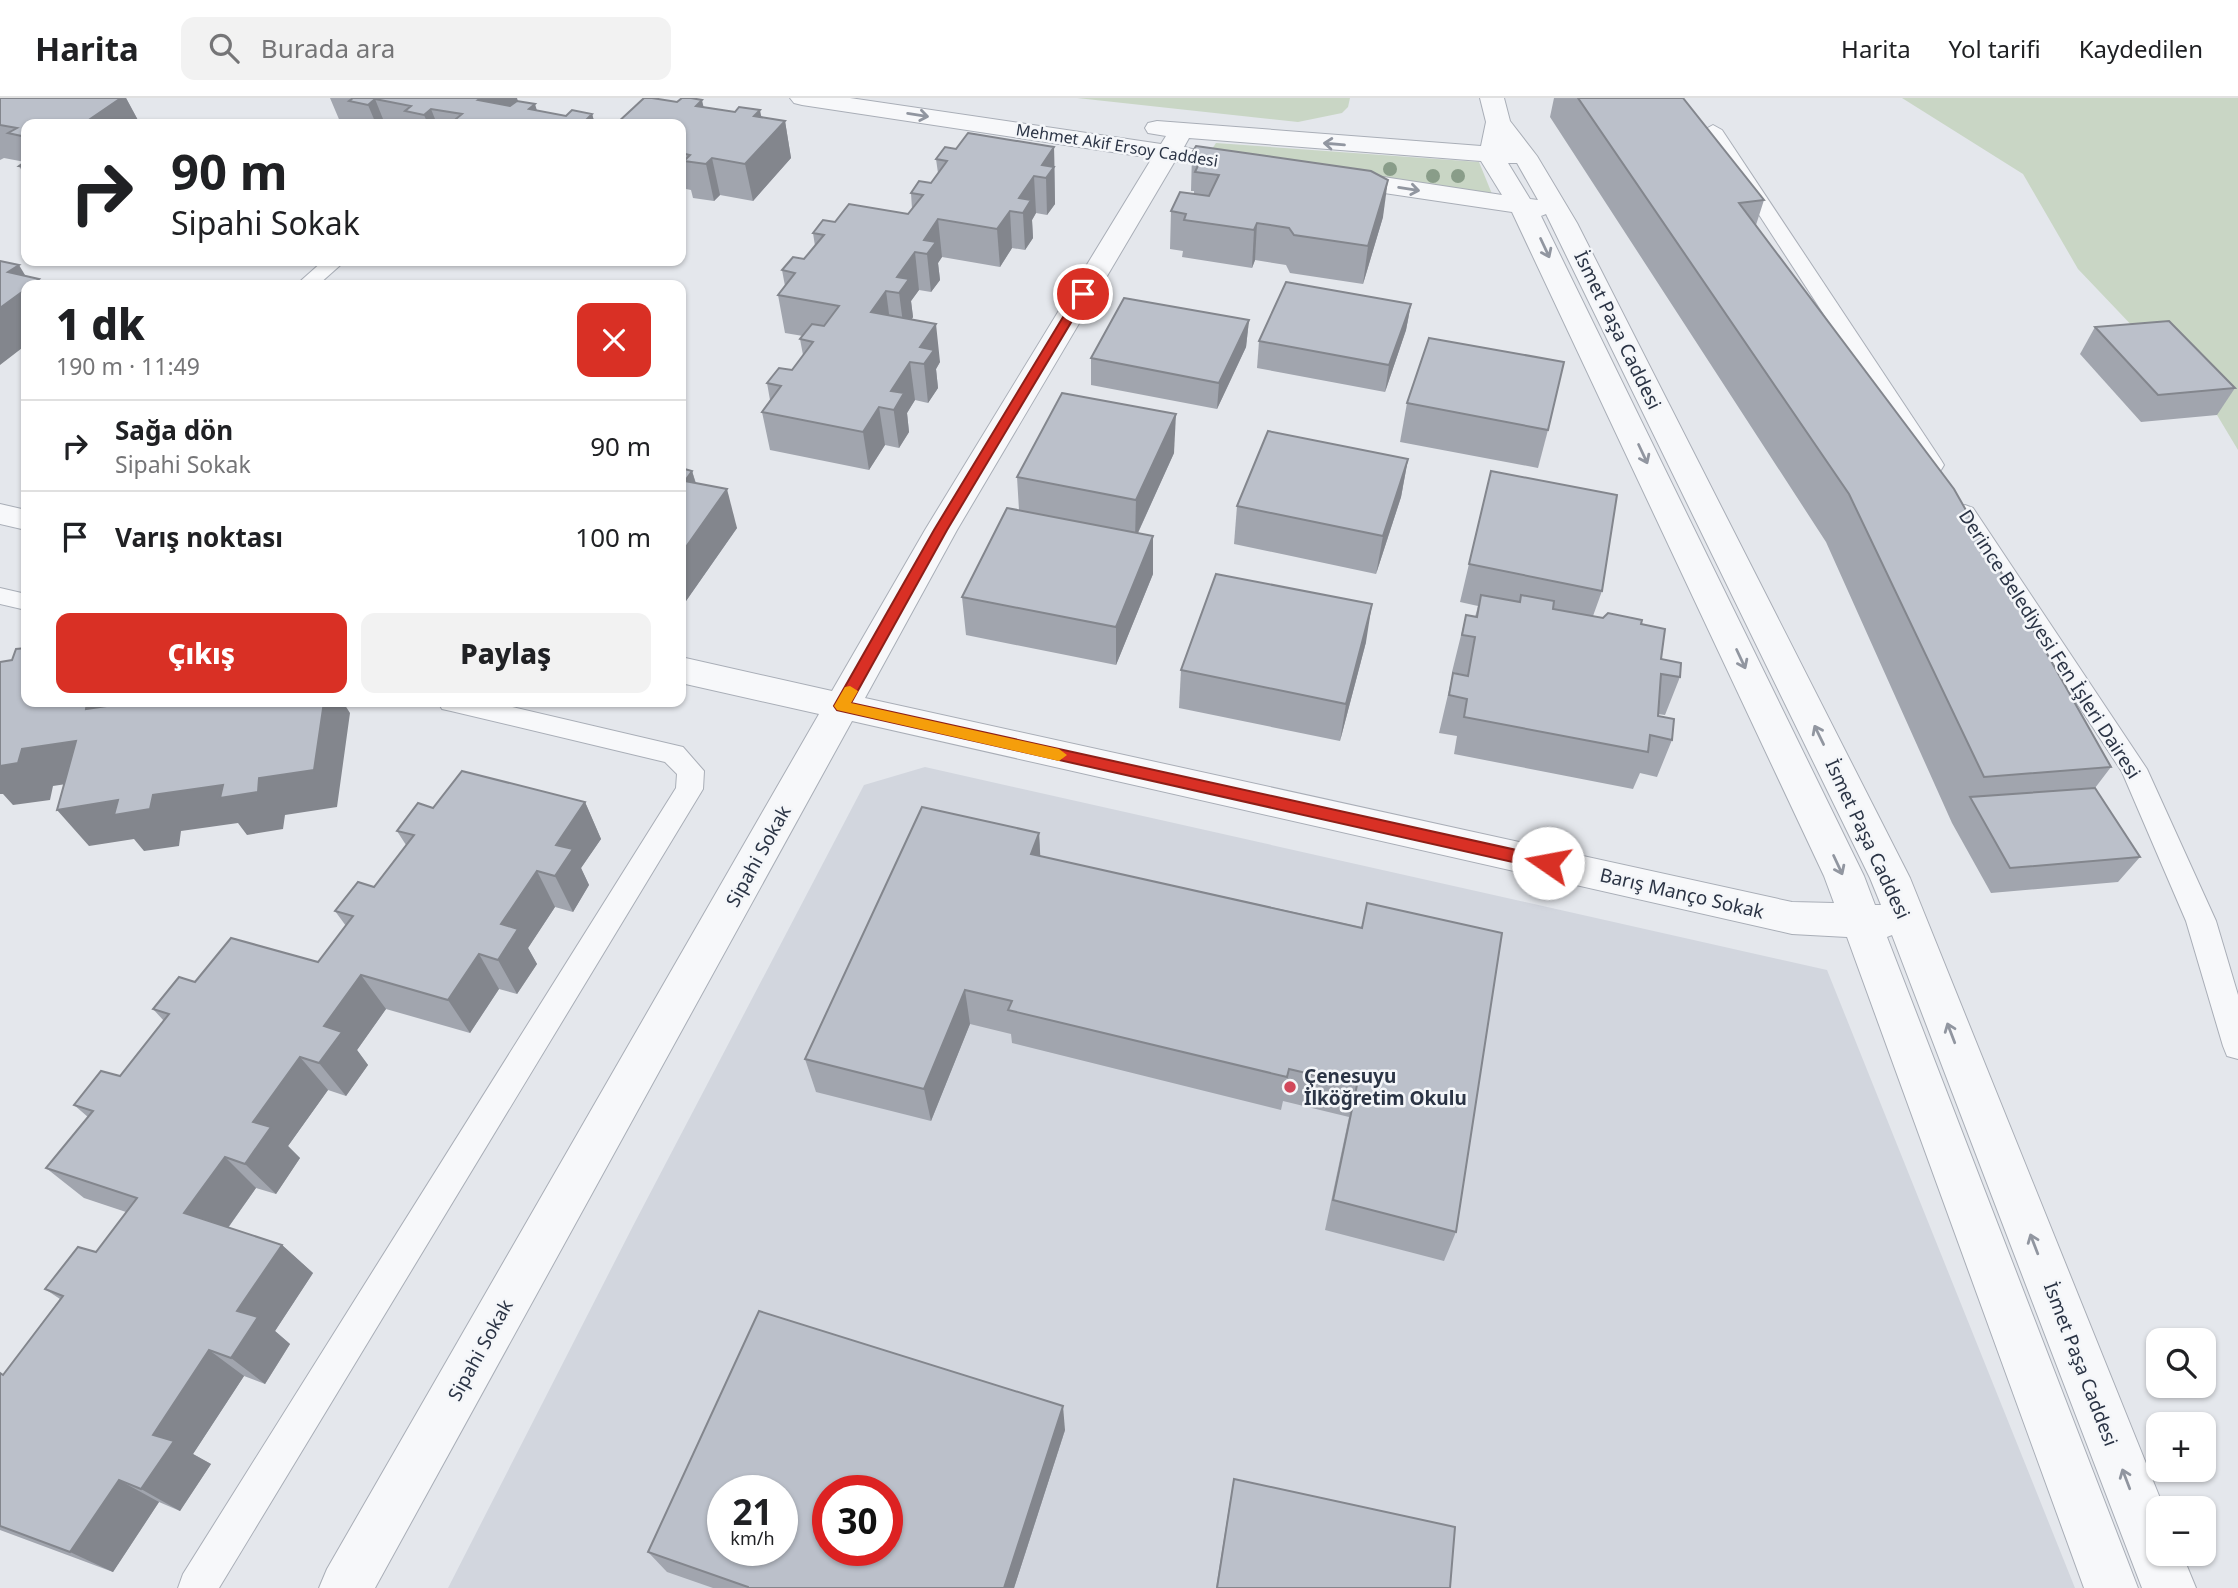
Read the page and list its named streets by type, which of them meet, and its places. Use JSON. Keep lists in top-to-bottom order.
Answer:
{
  "streets": {
    "street": [
      "Mehmet Akif Ersoy Caddesi",
      "İsmet Paşa Caddesi",
      "Sipahi Sokak",
      "Barış Manço Sokak"
    ],
    "lane": ["Derince Belediyesi Fen İşleri Dairesi"]
  },
  "crossings": [
    ["Mehmet Akif Ersoy Caddesi", "İsmet Paşa Caddesi"],
    ["Mehmet Akif Ersoy Caddesi", "Sipahi Sokak"],
    ["İsmet Paşa Caddesi", "Barış Manço Sokak"],
    ["Sipahi Sokak", "Barış Manço Sokak"]
  ],
  "places": ["Çenesuyu İlköğretim Okulu"],
  "page": {
    "header": "Harita",
    "search": "Burada ara",
    "nav": ["Harita", "Yol tarifi", "Kaydedilen"],
    "turn": ["90 m", "Sipahi Sokak"],
    "heading": ["1 dk", "190 m · 11:49"],
    "list": [
      {
        "name": "Sağa dön",
        "note": "Sipahi Sokak",
        "value": "90 m"
      },
      {
        "name": "Varış noktası",
        "value": "100 m"
      }
    ],
    "buttons": ["Çıkış", "Paylaş"],
    "map_buttons": ["+", "−"],
    "speed": "21 km/h",
    "limit": "30"
  }
}
